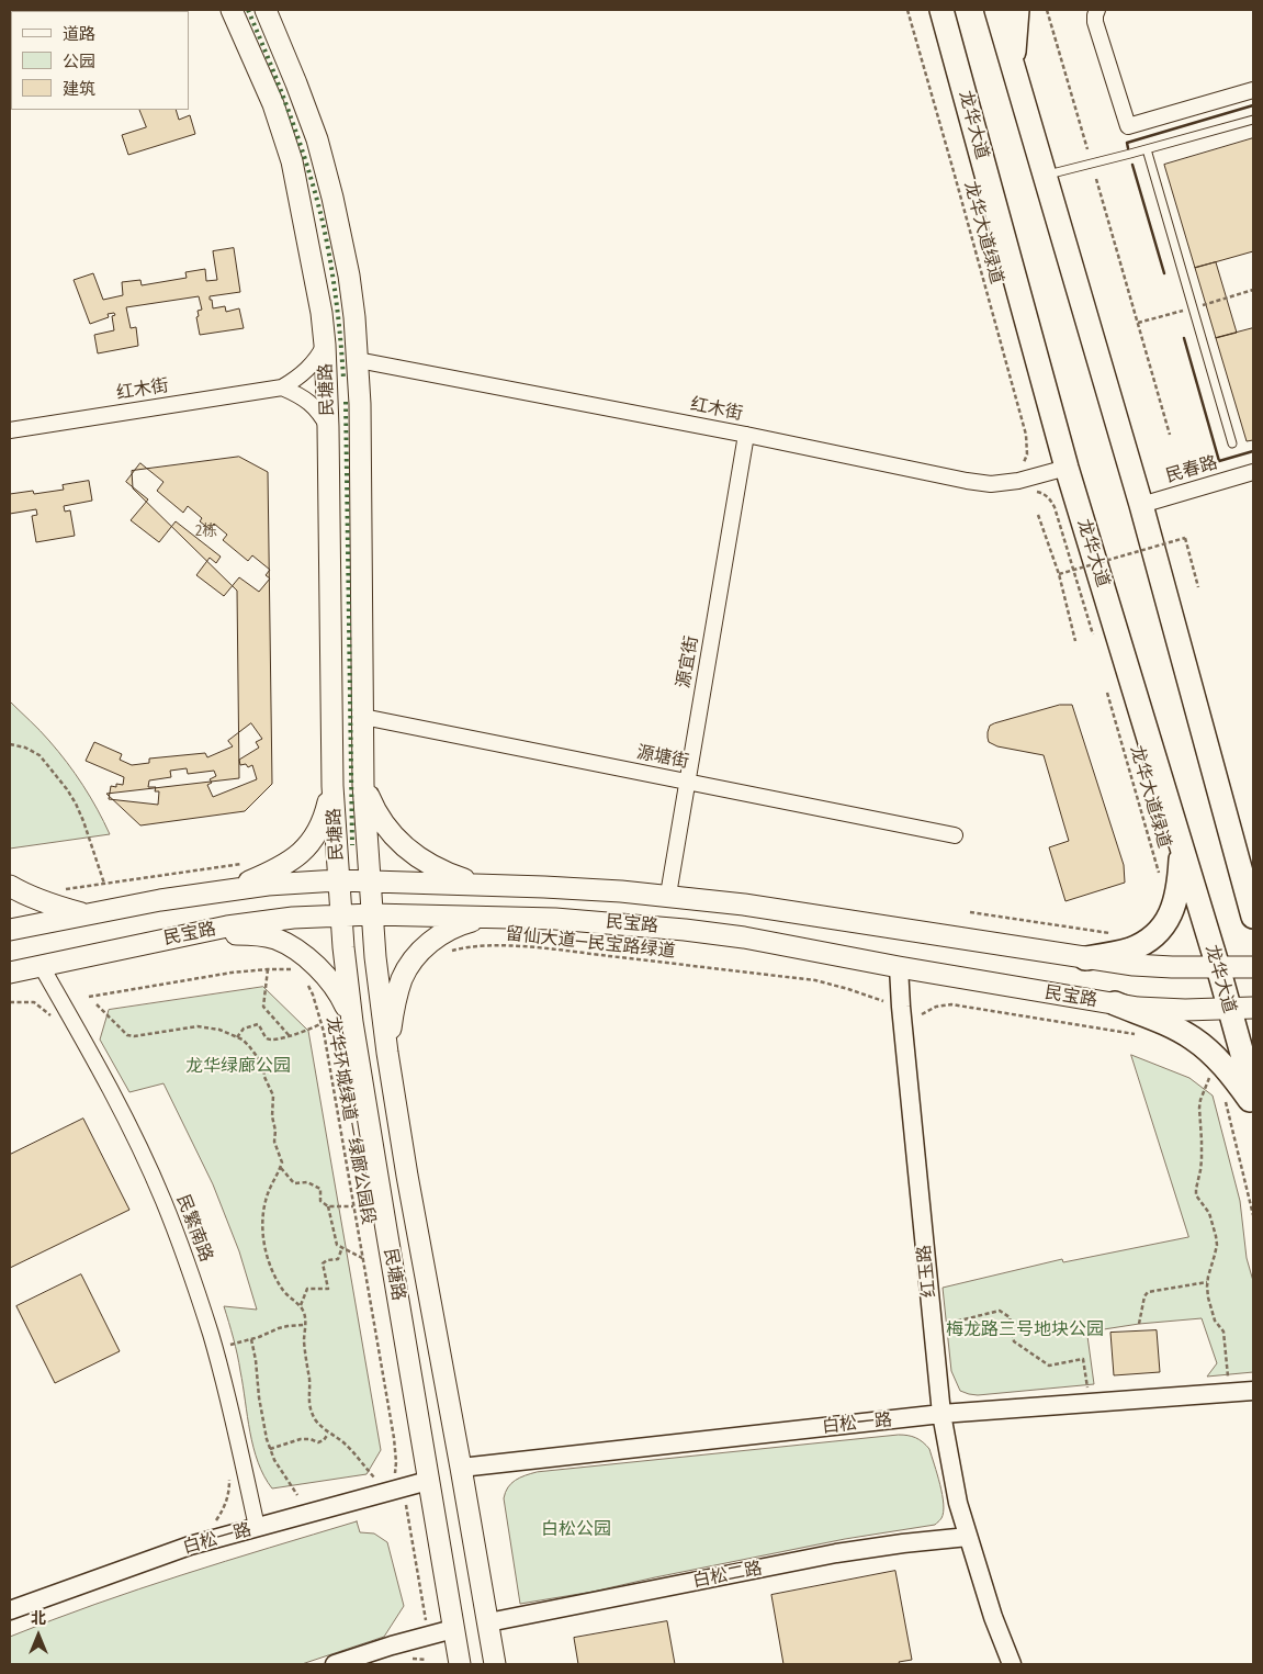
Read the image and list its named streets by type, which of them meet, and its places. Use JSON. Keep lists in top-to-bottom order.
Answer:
{
  "streets": {
    "main road": ["龙华大道", "民塘路", "民宝路"],
    "street": [
      "红木街",
      "民春路",
      "源宜街",
      "源塘街",
      "民繁南路",
      "红玉路",
      "白松一路",
      "白松二路"
    ],
    "path": ["龙华大道绿道", "留仙大道—民宝路绿道", "龙华环城绿道－绿廊公园段"]
  },
  "crossings": [
    ["龙华大道", "红木街"],
    ["龙华大道", "民宝路"],
    ["红木街", "民塘路"],
    ["红木街", "源宜街"],
    ["民塘路", "源塘街"],
    ["民塘路", "民宝路"],
    ["民塘路", "白松一路"],
    ["民塘路", "白松二路"],
    ["源宜街", "源塘街"],
    ["源宜街", "民宝路"],
    ["民宝路", "民繁南路"],
    ["民宝路", "红玉路"],
    ["民繁南路", "白松一路"],
    ["红玉路", "白松一路"],
    ["红玉路", "白松二路"]
  ],
  "parks": ["龙华绿廊公园", "梅龙路三号地块公园", "白松公园"],
  "house_numbers": ["2栋"],
  "legend": ["道路", "公园", "建筑"],
  "north": "top"
}
